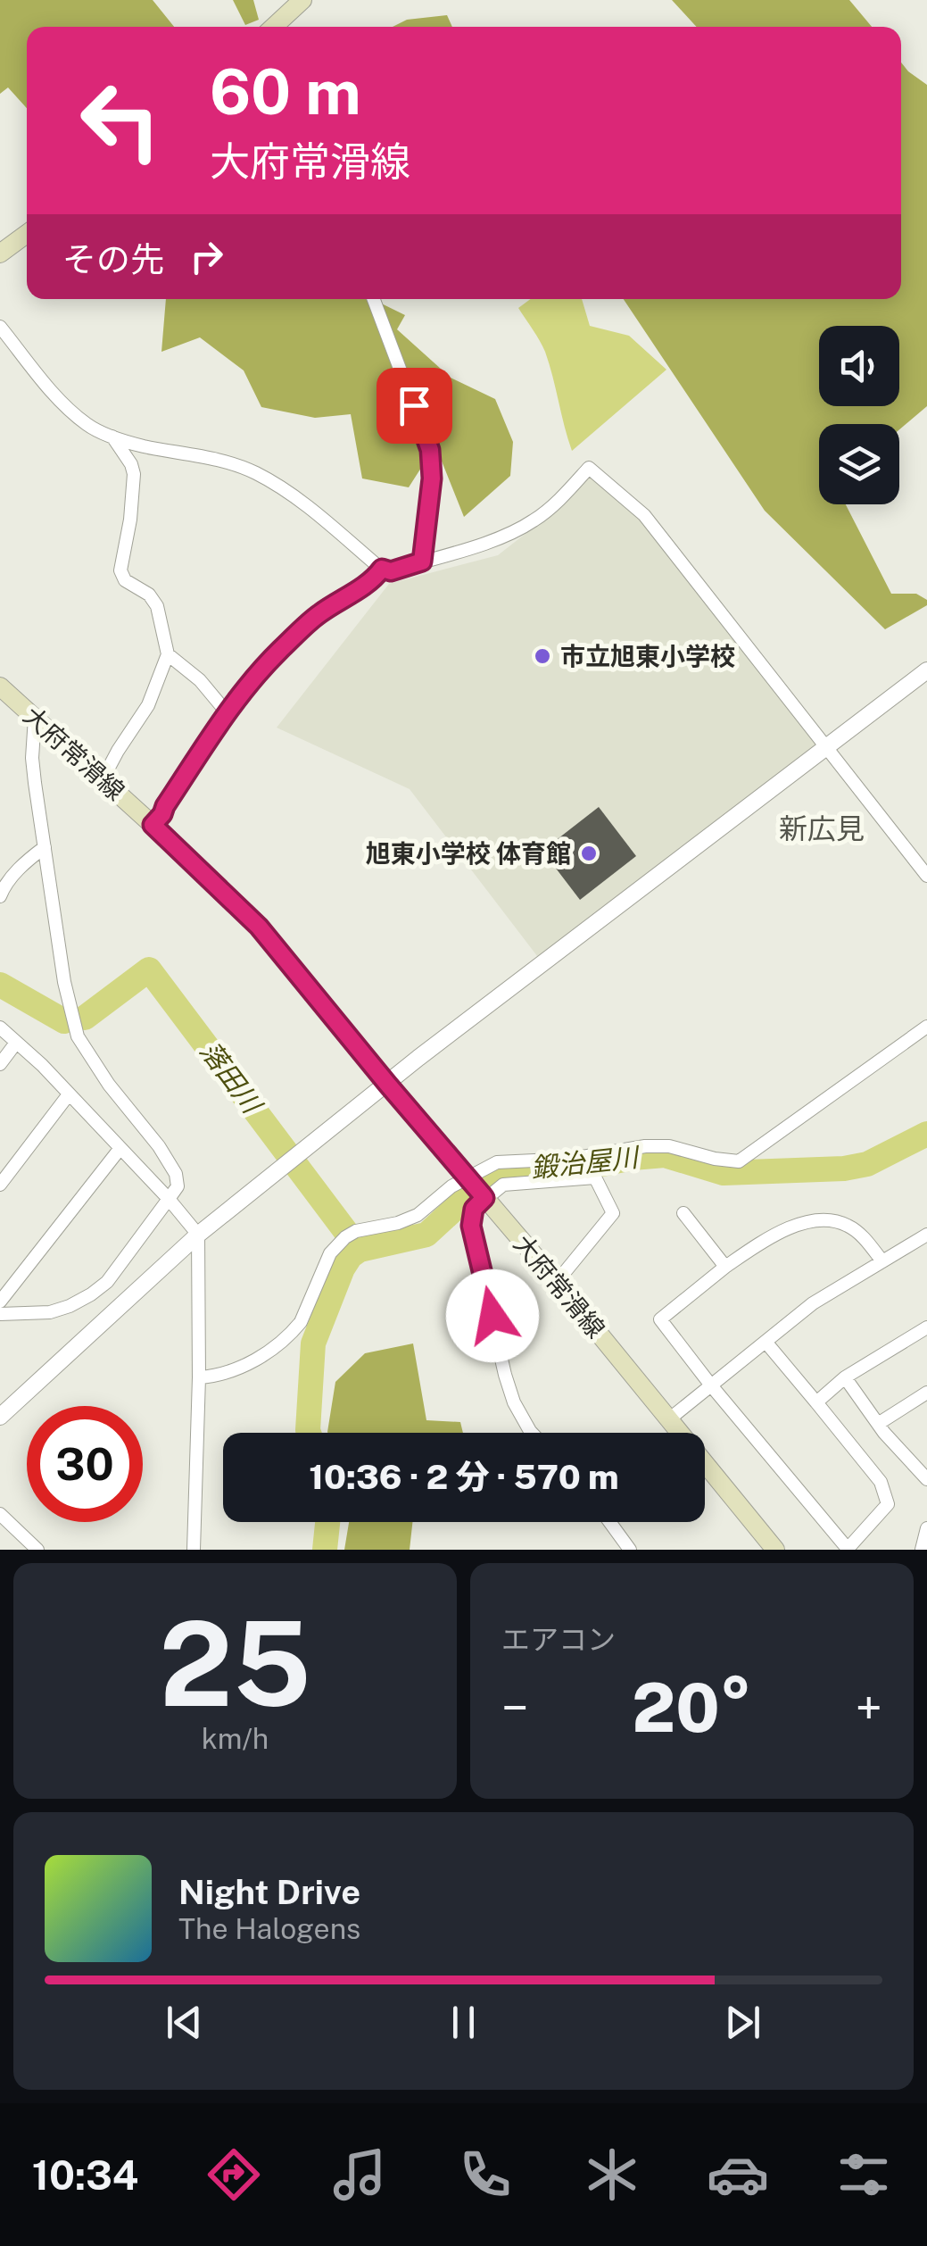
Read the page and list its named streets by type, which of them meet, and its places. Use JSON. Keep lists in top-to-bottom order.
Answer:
{
  "streets": {
    "main road": ["大府常滑線"]
  },
  "districts": ["新広見"],
  "water": ["落田川", "鍛治屋川"],
  "places": ["市立旭東小学校", "旭東小学校 体育館"],
  "page": {
    "turn": ["60 m", "大府常滑線"],
    "then": "その先",
    "limit": "30",
    "trip": "10:36 · 2 分 · 570 m",
    "tile": [
      ["25", "km/h"],
      "エアコン"
    ],
    "heat": ["−", "20°", "+"],
    "song": ["Night Drive", "The Halogens"],
    "tabs": "10:34"
  }
}
